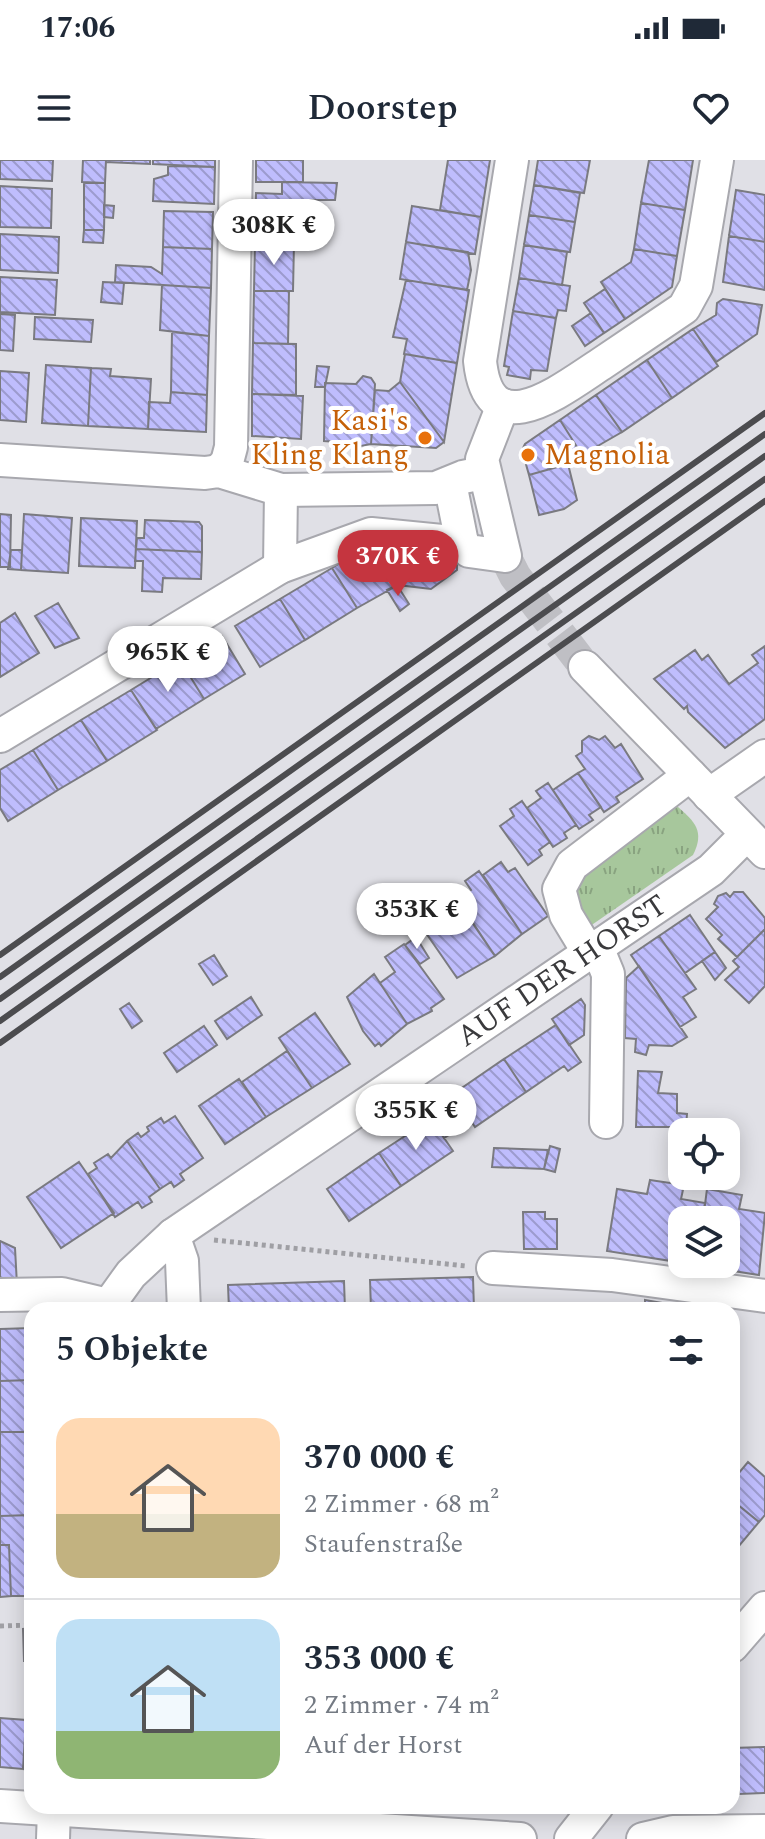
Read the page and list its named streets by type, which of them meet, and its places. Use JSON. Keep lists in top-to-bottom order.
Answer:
{
  "streets": {
    "street": ["AUF DER HORST"]
  },
  "places": ["Kasi's Kling Klang", "Magnolia"],
  "page": {
    "status": "17:06",
    "header": "Doorstep",
    "price": [
      "308K €",
      "370K €",
      "965K €",
      "353K €",
      "355K €"
    ],
    "heading": "5 Objekte",
    "list": [
      {
        "name": "370 000 €",
        "note": "2 Zimmer · 68 m² · Staufenstraße"
      },
      {
        "name": "353 000 €",
        "note": "2 Zimmer · 74 m² · Auf der Horst"
      }
    ]
  }
}
